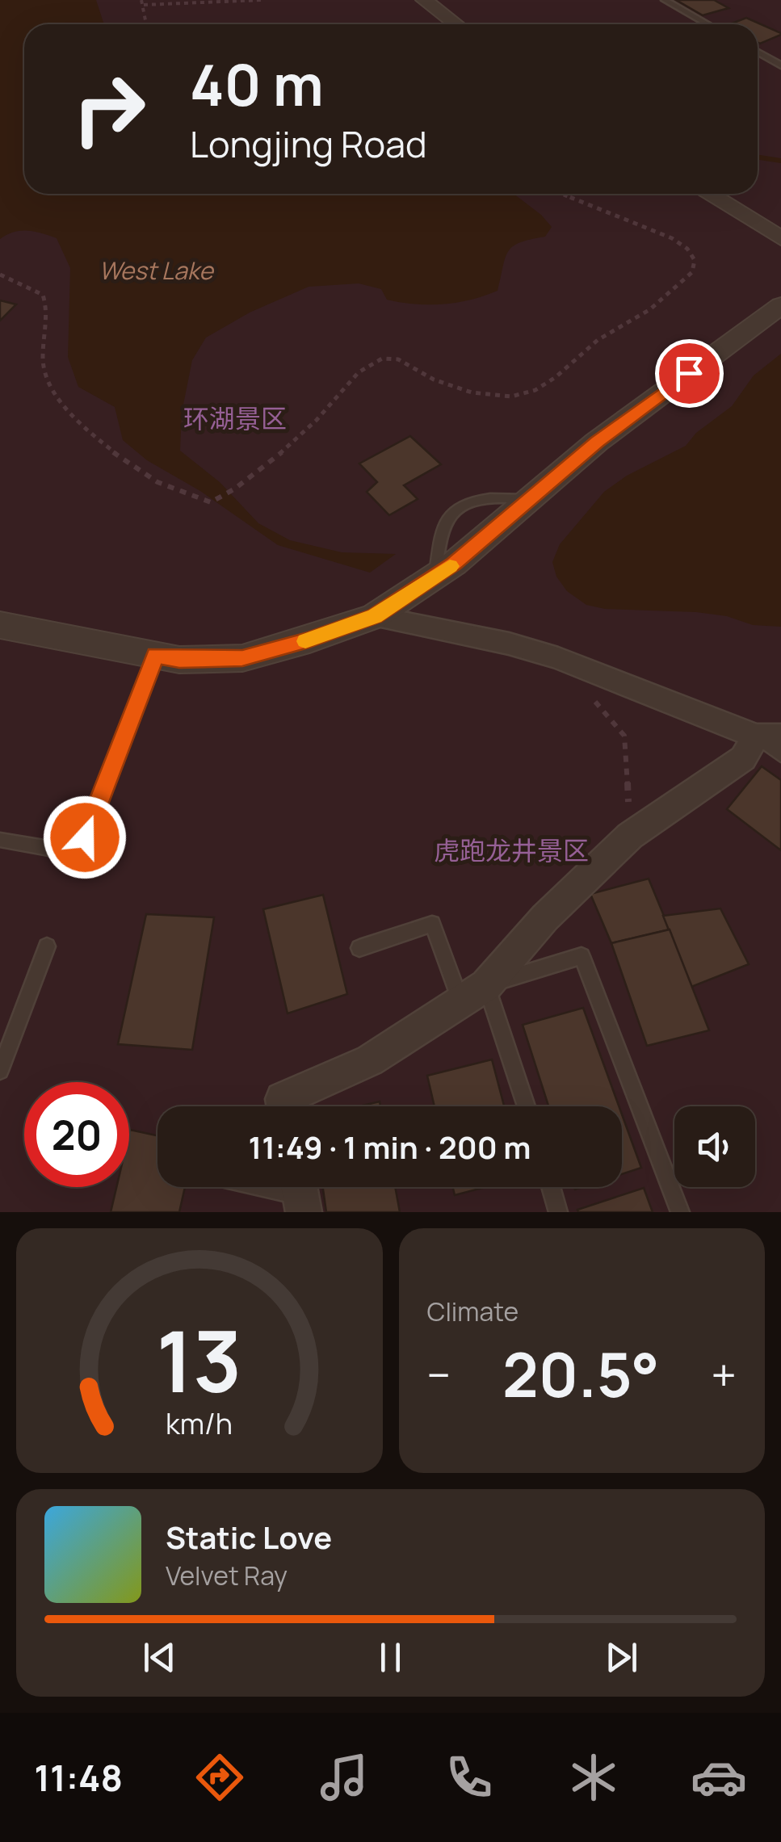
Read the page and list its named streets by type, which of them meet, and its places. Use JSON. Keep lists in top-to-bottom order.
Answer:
{
  "water": ["West Lake"],
  "parks": ["环湖景区", "虎跑龙井景区"],
  "page": {
    "turn": ["40 m", "Longjing Road"],
    "limit": "20",
    "trip": "11:49 · 1 min · 200 m",
    "tile": "Climate",
    "heat": ["−", "20.5°", "+"],
    "song": ["Static Love", "Velvet Ray"],
    "tabs": "11:48",
    "gauge": ["13", "km/h"]
  }
}
